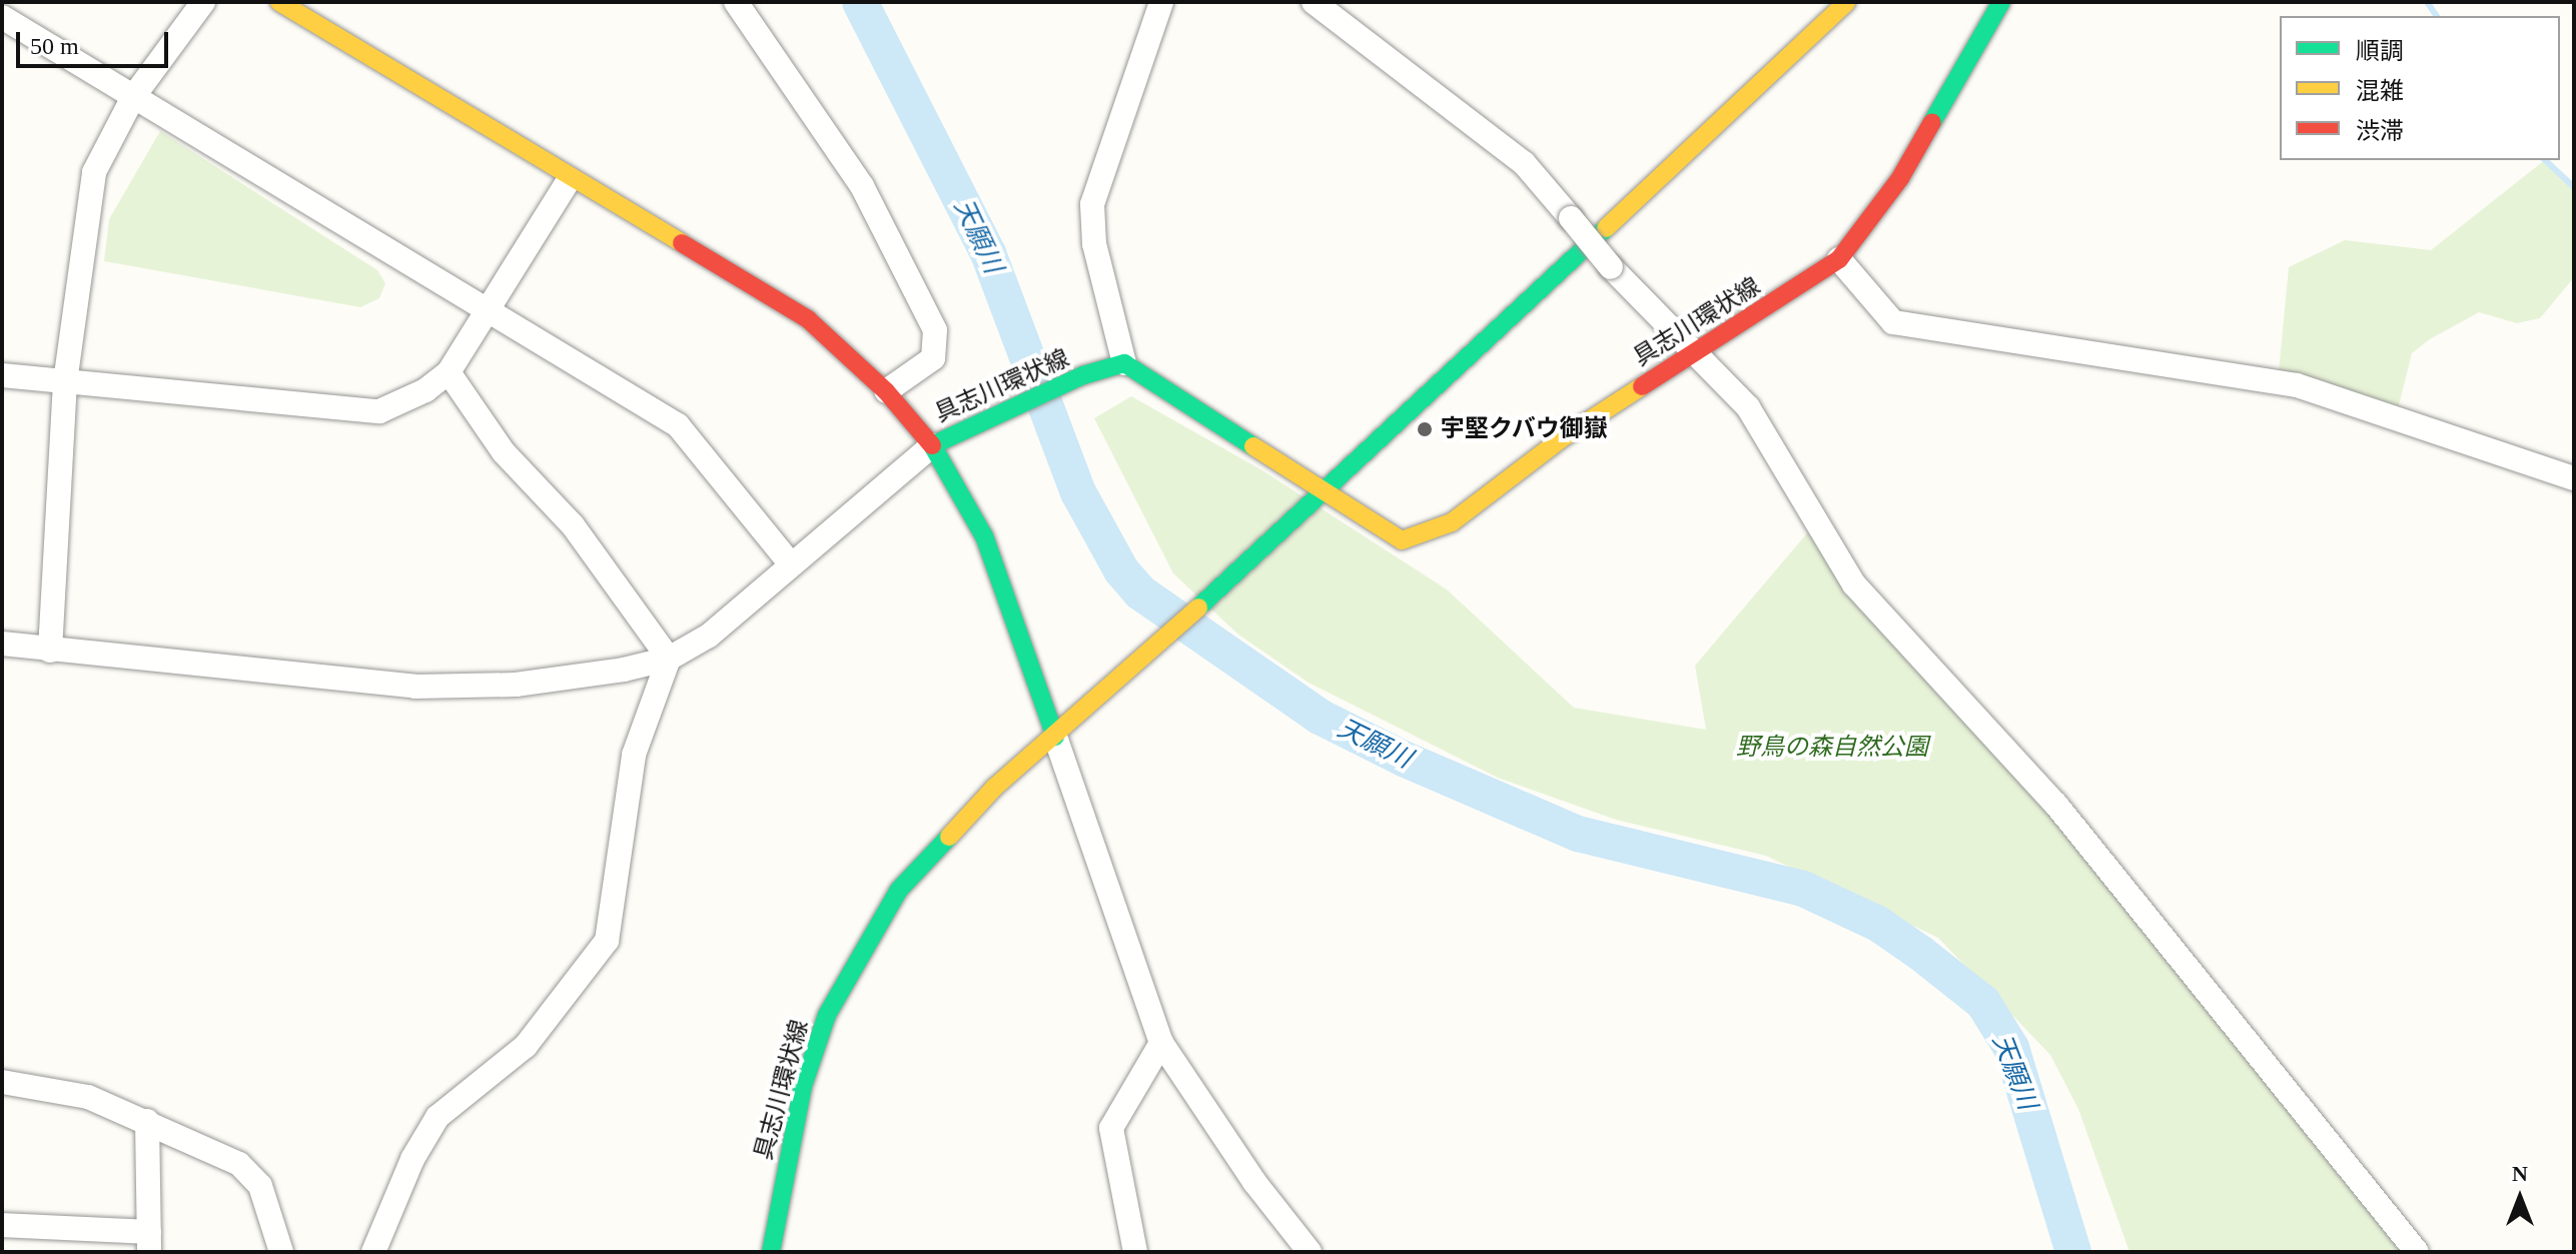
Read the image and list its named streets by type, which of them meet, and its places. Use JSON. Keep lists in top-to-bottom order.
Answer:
{
  "streets": {
    "main road": ["具志川環状線"]
  },
  "water": ["天願川"],
  "parks": ["野鳥の森自然公園"],
  "places": ["宇堅クバウ御嶽"],
  "legend": ["順調", "混雑", "渋滞"],
  "scale_bar": "50 m",
  "north": "top"
}
